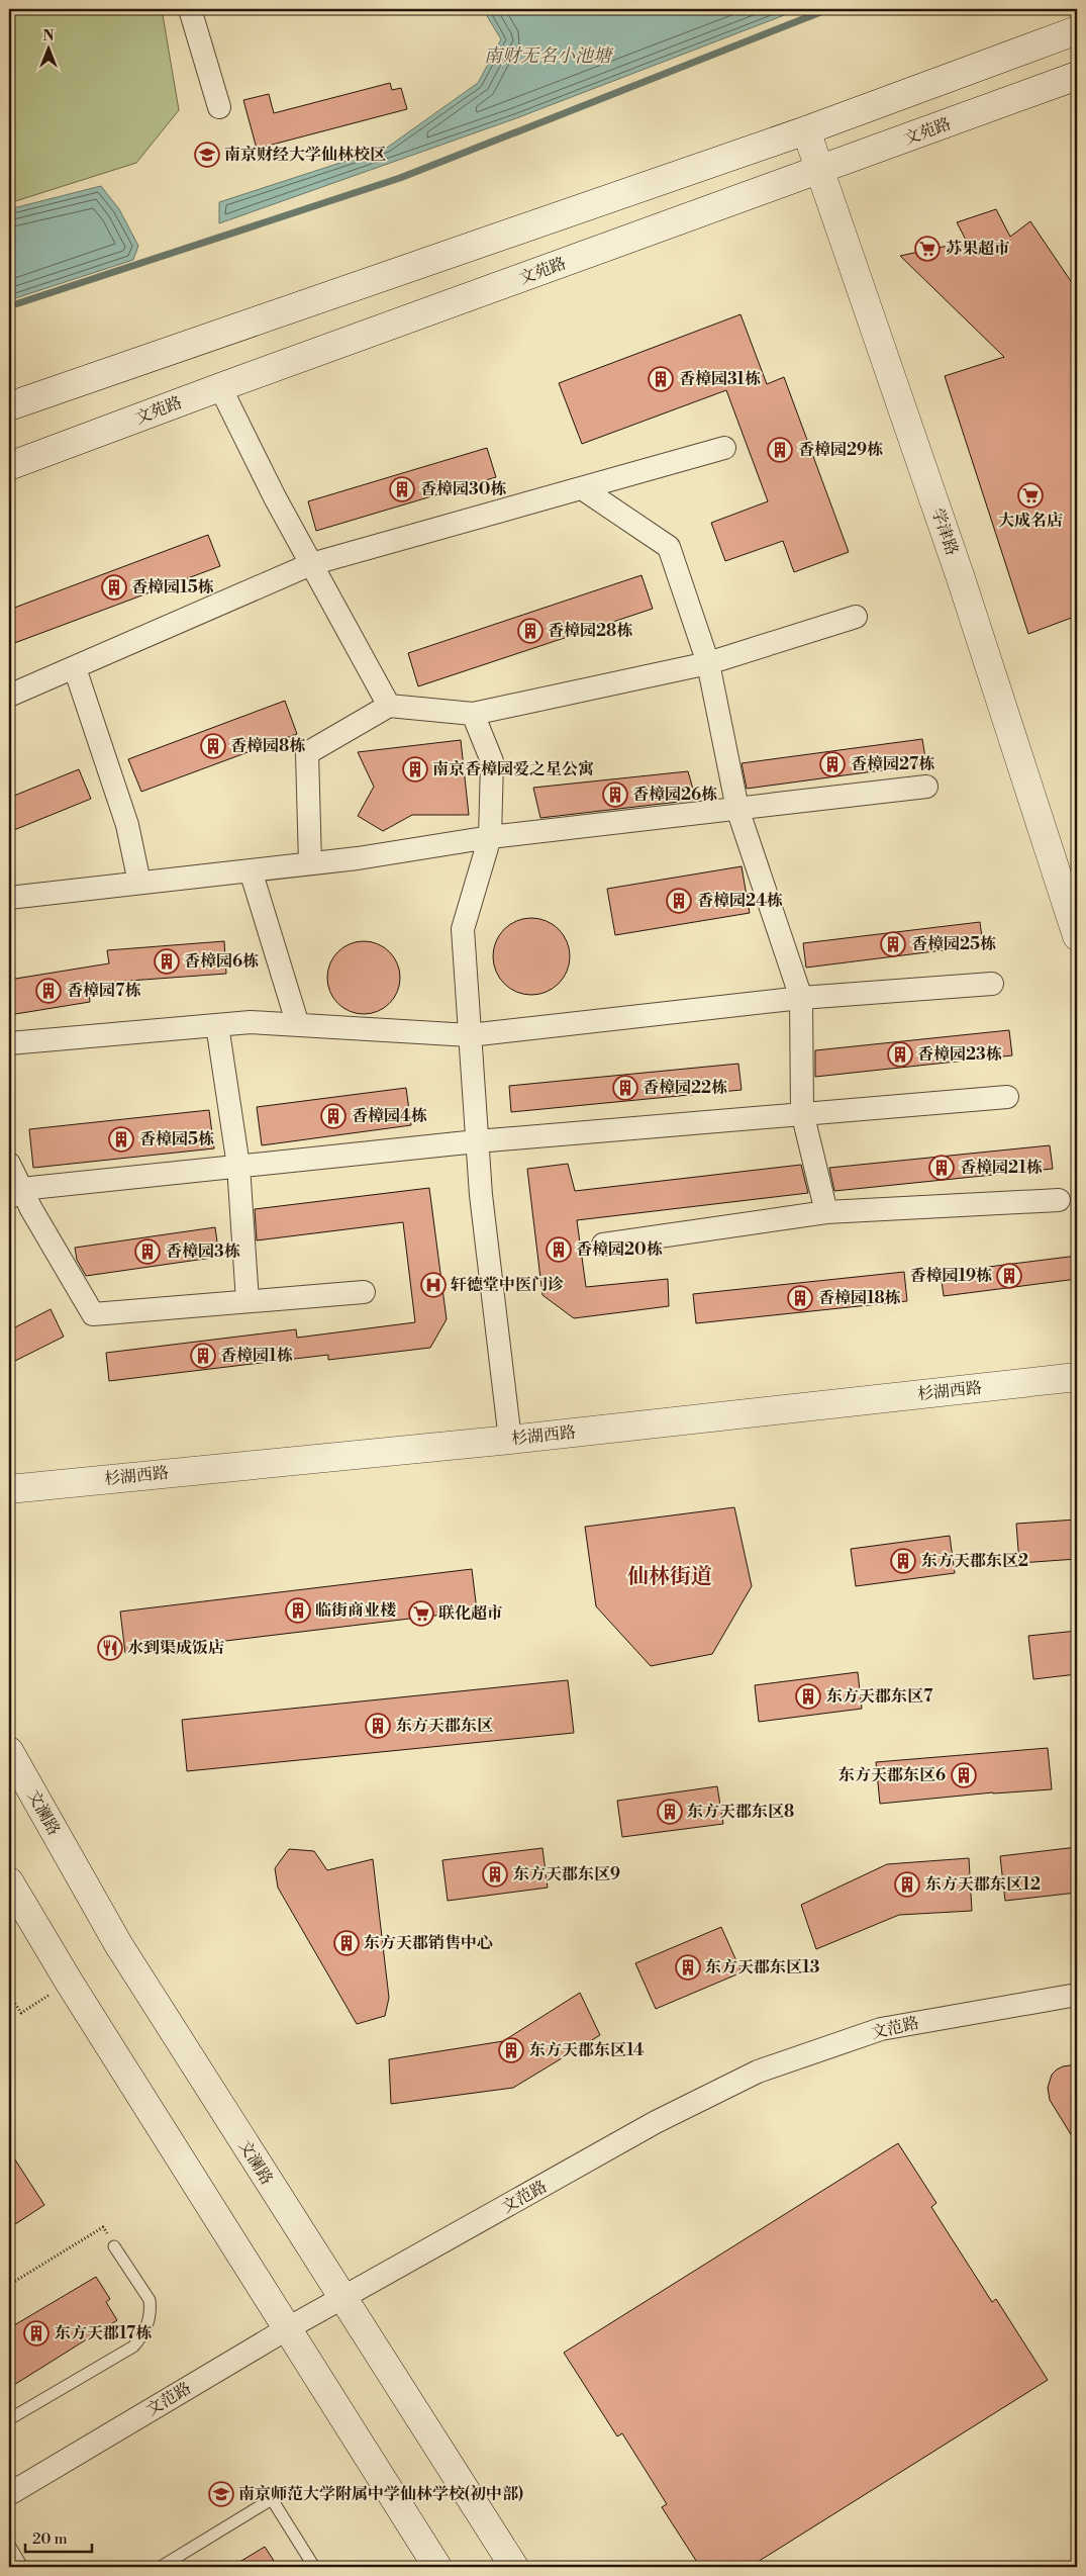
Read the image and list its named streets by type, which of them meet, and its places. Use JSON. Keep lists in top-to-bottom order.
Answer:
{
  "streets": {
    "main road": [
      "文苑路",
      "学津路",
      "杉湖西路",
      "文澜路"
    ],
    "street": ["文范路"]
  },
  "crossings": [
    ["文苑路", "学津路"],
    ["文澜路", "文范路"]
  ],
  "districts": ["仙林街道"],
  "water": ["南财无名小池塘"],
  "places": {
    "school or university": ["南京财经大学仙林校区", "南京师范大学附属中学仙林学校(初中部)"],
    "supermarket": ["苏果超市", "大成名店", "联化超市"],
    "building": [
      "香樟园31栋",
      "香樟园29栋",
      "香樟园30栋",
      "香樟园15栋",
      "香樟园28栋",
      "香樟园8栋",
      "香樟园27栋",
      "南京香樟园爱之星公寓",
      "香樟园26栋",
      "香樟园24栋",
      "香樟园25栋",
      "香樟园6栋",
      "香樟园7栋",
      "香樟园23栋",
      "香樟园22栋",
      "香樟园4栋",
      "香樟园5栋",
      "香樟园21栋",
      "香樟园20栋",
      "香樟园3栋",
      "香樟园19栋",
      "香樟园18栋",
      "香樟园1栋",
      "东方天郡东区2",
      "临街商业楼",
      "东方天郡东区7",
      "东方天郡东区",
      "东方天郡东区6",
      "东方天郡东区8",
      "东方天郡东区9",
      "东方天郡东区12",
      "东方天郡销售中心",
      "东方天郡东区13",
      "东方天郡东区14",
      "东方天郡17栋"
    ],
    "hospital": ["轩德堂中医门诊"],
    "restaurant": ["水到渠成饭店"]
  },
  "scale_bar": "20 m",
  "north": "top"
}
